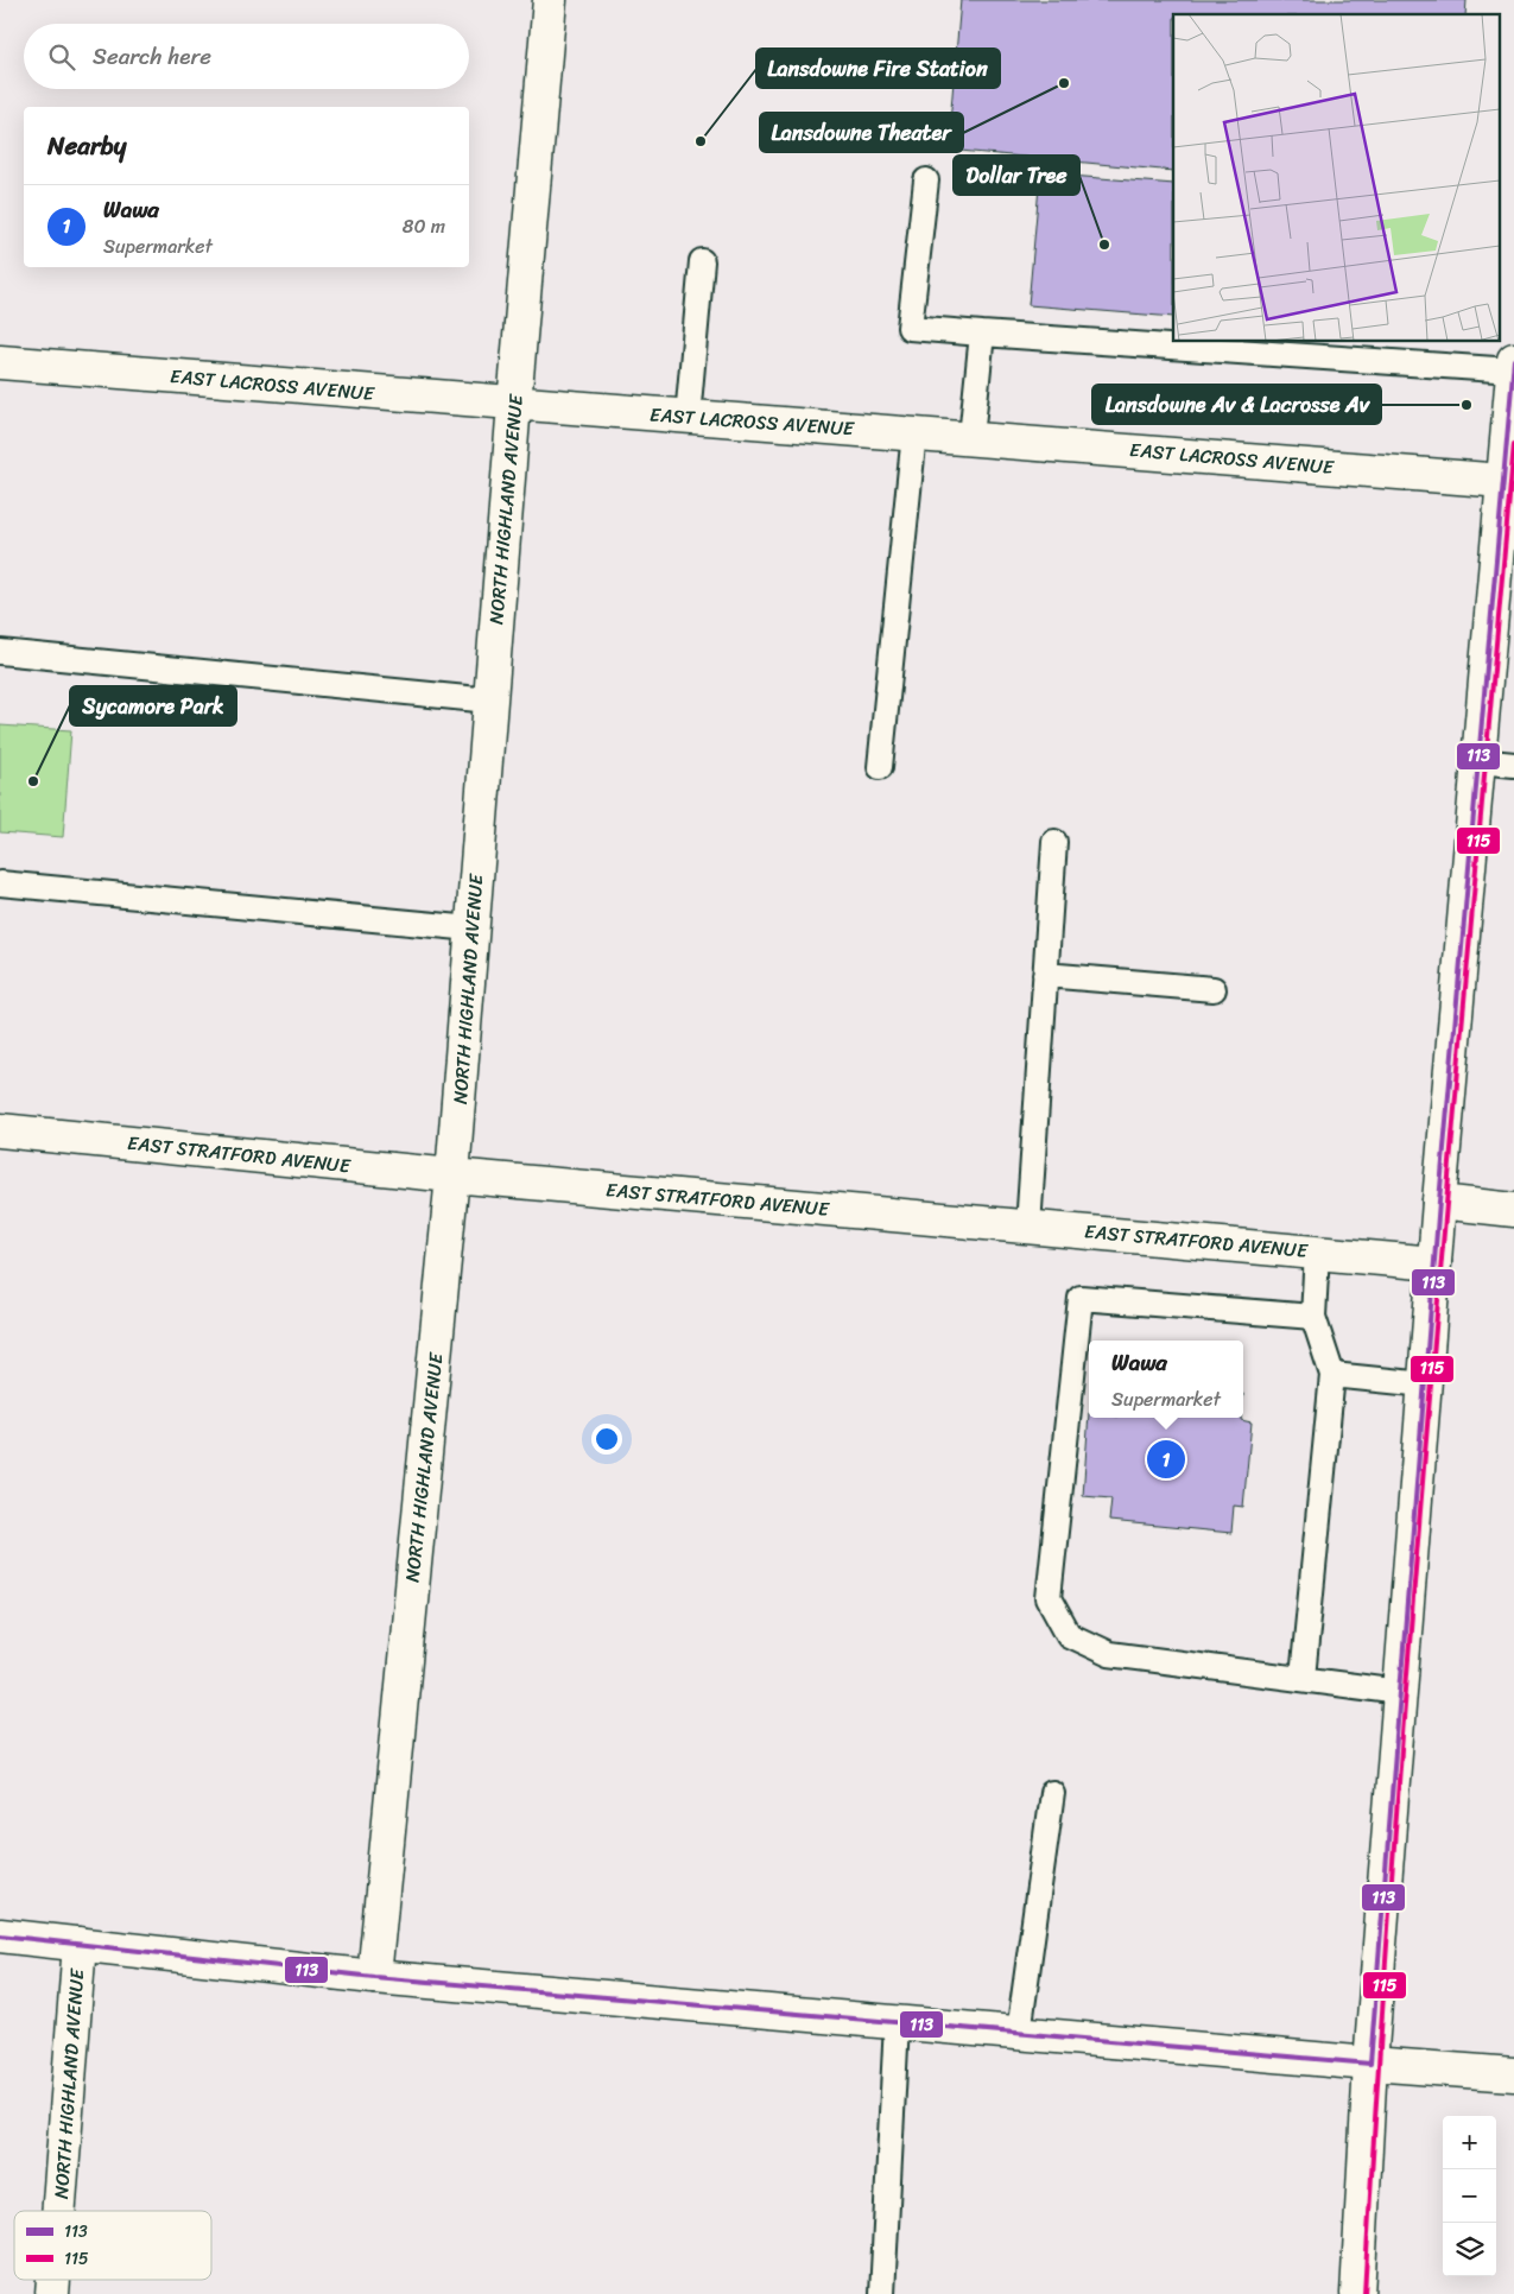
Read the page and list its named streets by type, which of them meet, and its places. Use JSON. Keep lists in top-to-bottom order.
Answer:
{
  "streets": {
    "street": ["EAST LACROSS AVENUE", "NORTH HIGHLAND AVENUE", "EAST STRATFORD AVENUE"]
  },
  "crossings": [
    ["EAST LACROSS AVENUE", "NORTH HIGHLAND AVENUE"],
    ["NORTH HIGHLAND AVENUE", "EAST STRATFORD AVENUE"]
  ],
  "places": [
    "Lansdowne Theater",
    "Lansdowne Fire Station",
    "Dollar Tree",
    "Lansdowne Av & Lacrosse Av",
    "Sycamore Park"
  ],
  "lines": ["transit line 113", "transit line 115"],
  "legend": ["113", "115"],
  "page": {
    "search": "Search here",
    "heading": "Nearby",
    "list": [
      {
        "mark": "1",
        "name": "Wawa",
        "note": "Supermarket",
        "value": "80 m"
      }
    ],
    "popup": ["Wawa", "Supermarket"],
    "pins": "1",
    "map_buttons": ["+", "−"]
  }
}
